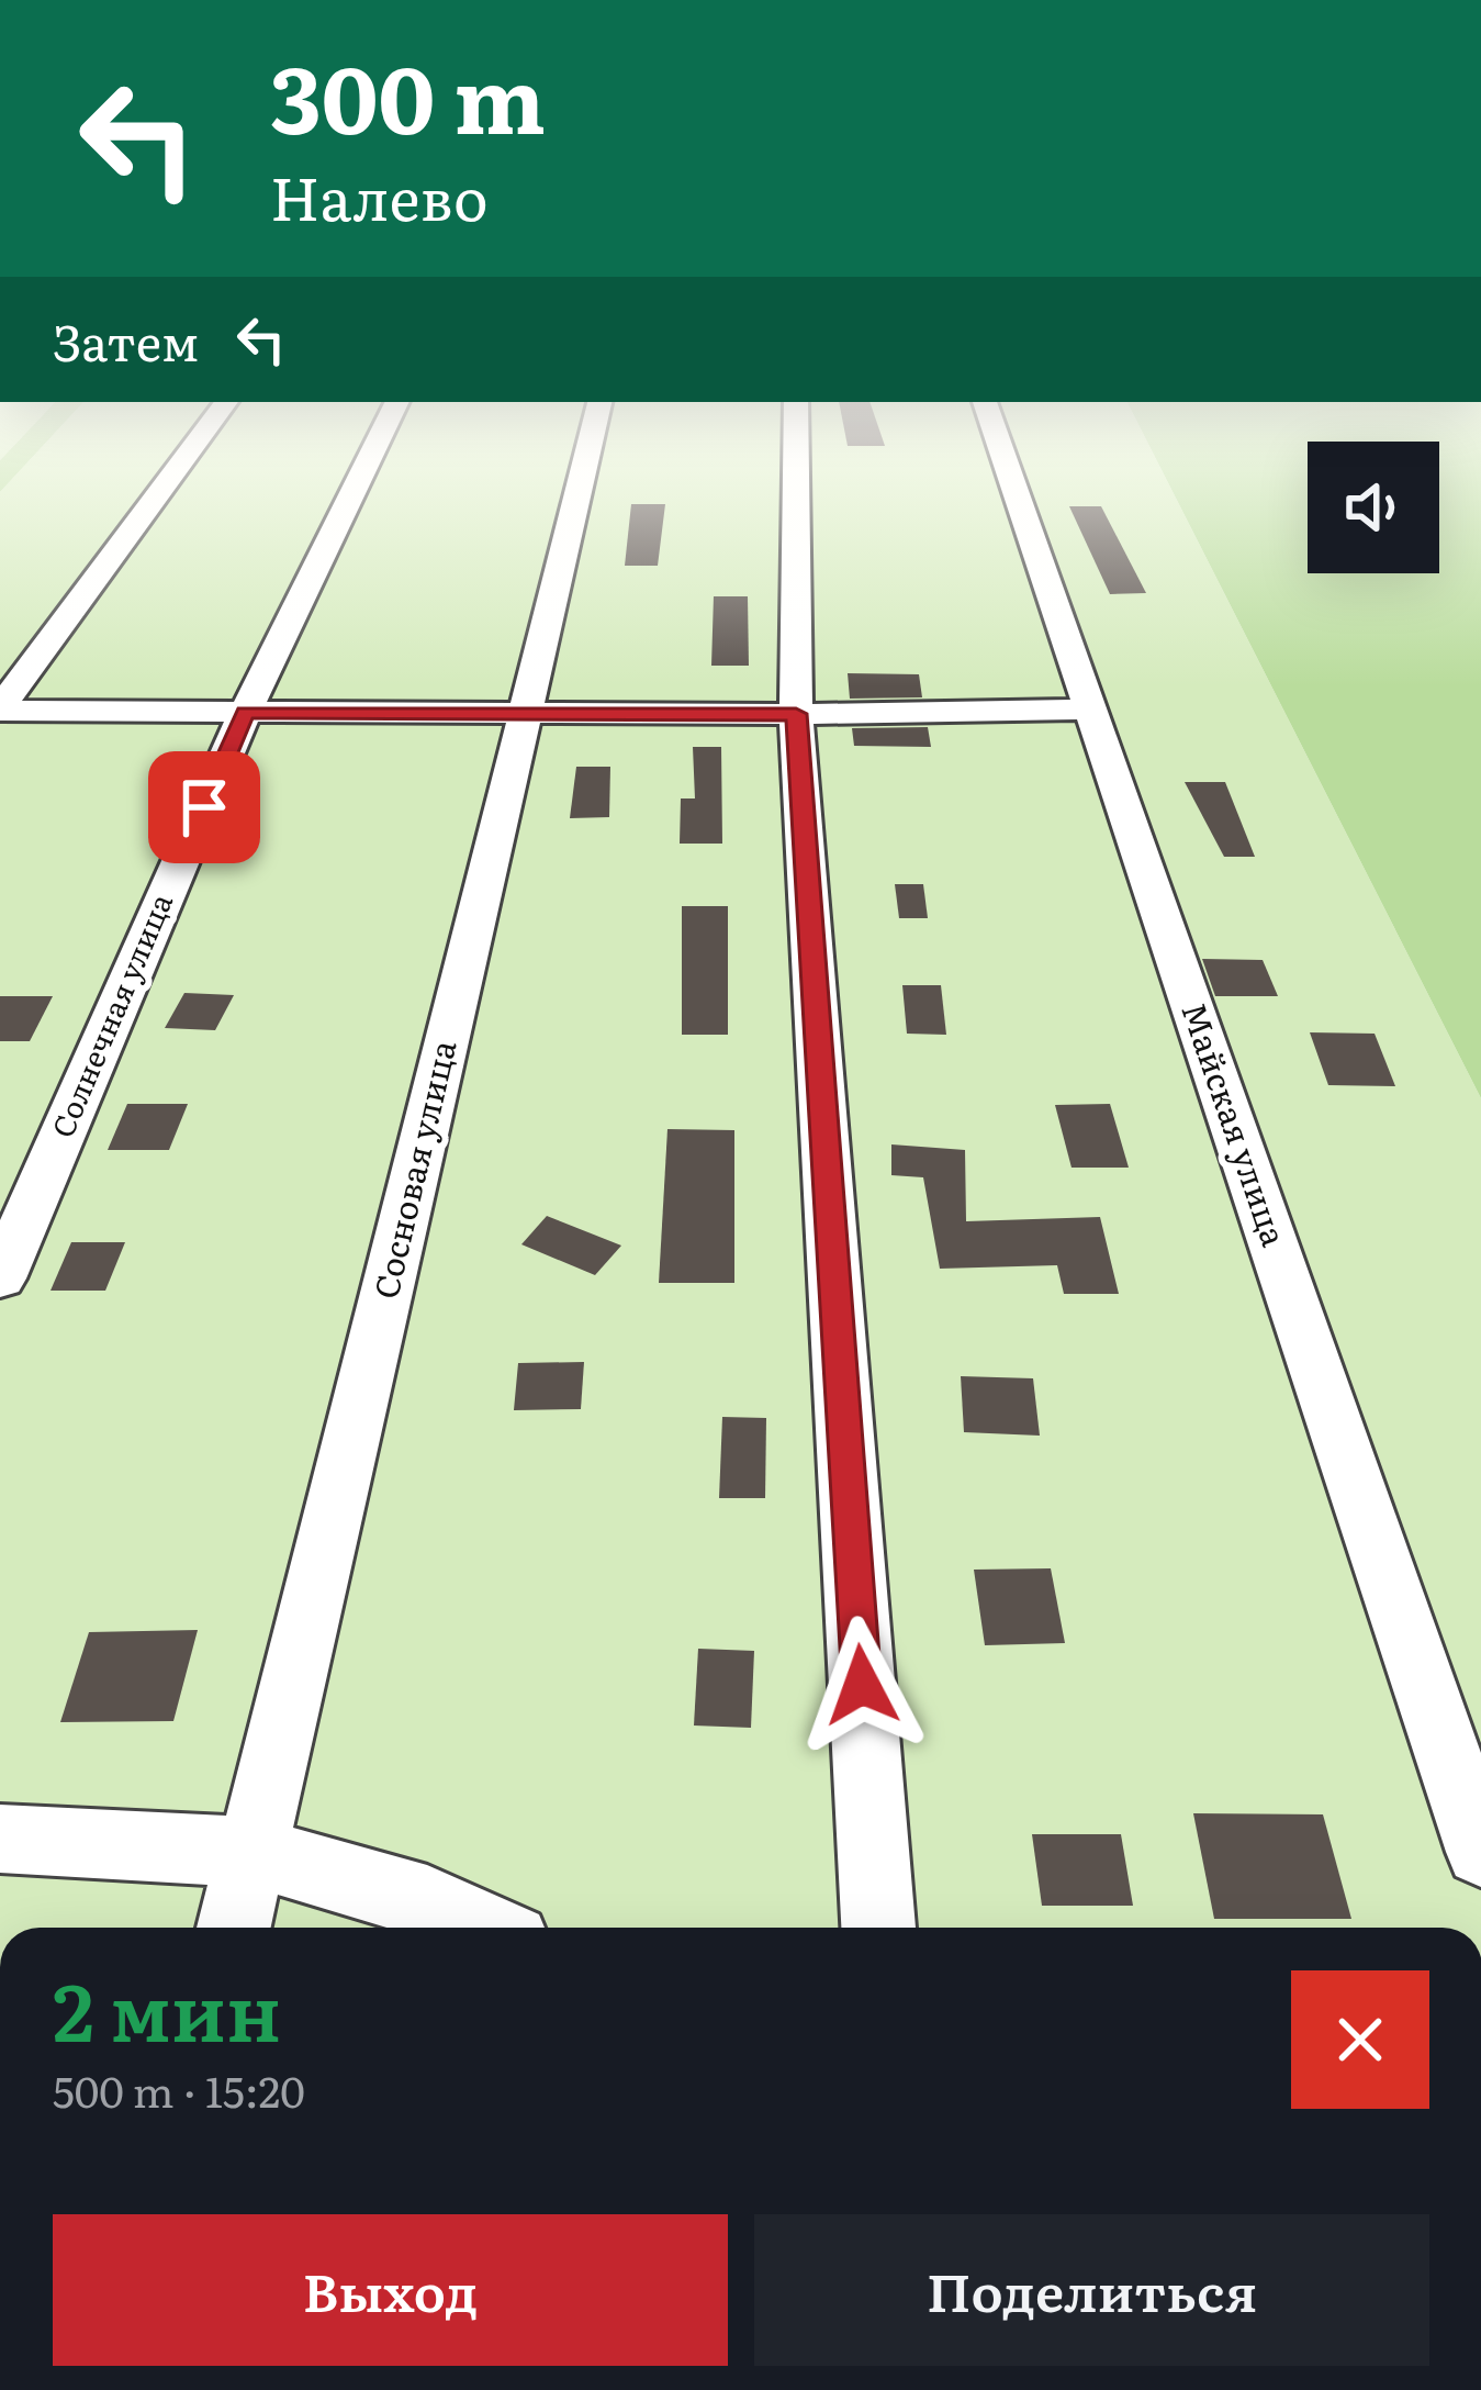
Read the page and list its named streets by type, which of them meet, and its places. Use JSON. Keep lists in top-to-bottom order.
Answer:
{
  "streets": {
    "street": ["Солнечная улица", "Майская улица", "Сосновая улица"]
  },
  "page": {
    "turn": ["300 m", "Налево"],
    "then": "Затем",
    "heading": ["2 мин", "500 m · 15:20"],
    "buttons": ["Выход", "Поделиться"]
  }
}
